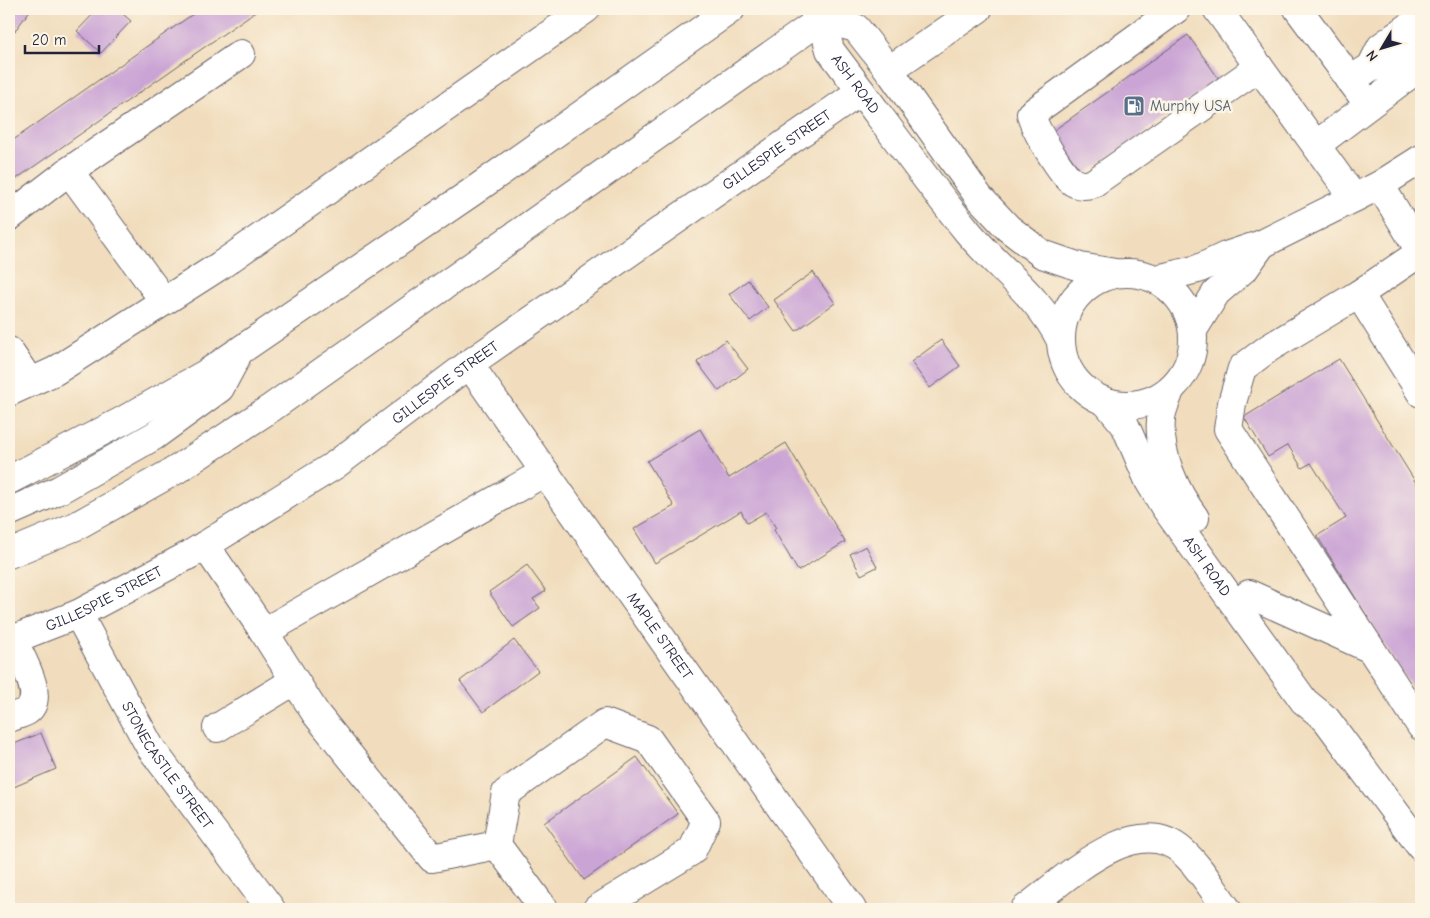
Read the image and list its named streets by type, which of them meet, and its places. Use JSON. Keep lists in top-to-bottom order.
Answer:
{
  "streets": {
    "main road": [
      "ASH ROAD",
      "GILLESPIE STREET",
      "MAPLE STREET",
      "STONECASTLE STREET"
    ]
  },
  "crossings": [
    ["ASH ROAD", "GILLESPIE STREET"],
    ["GILLESPIE STREET", "MAPLE STREET"],
    ["GILLESPIE STREET", "STONECASTLE STREET"]
  ],
  "places": {
    "fuel station": ["Murphy USA"]
  },
  "scale_bar": "20 m",
  "north": "bottom left"
}
